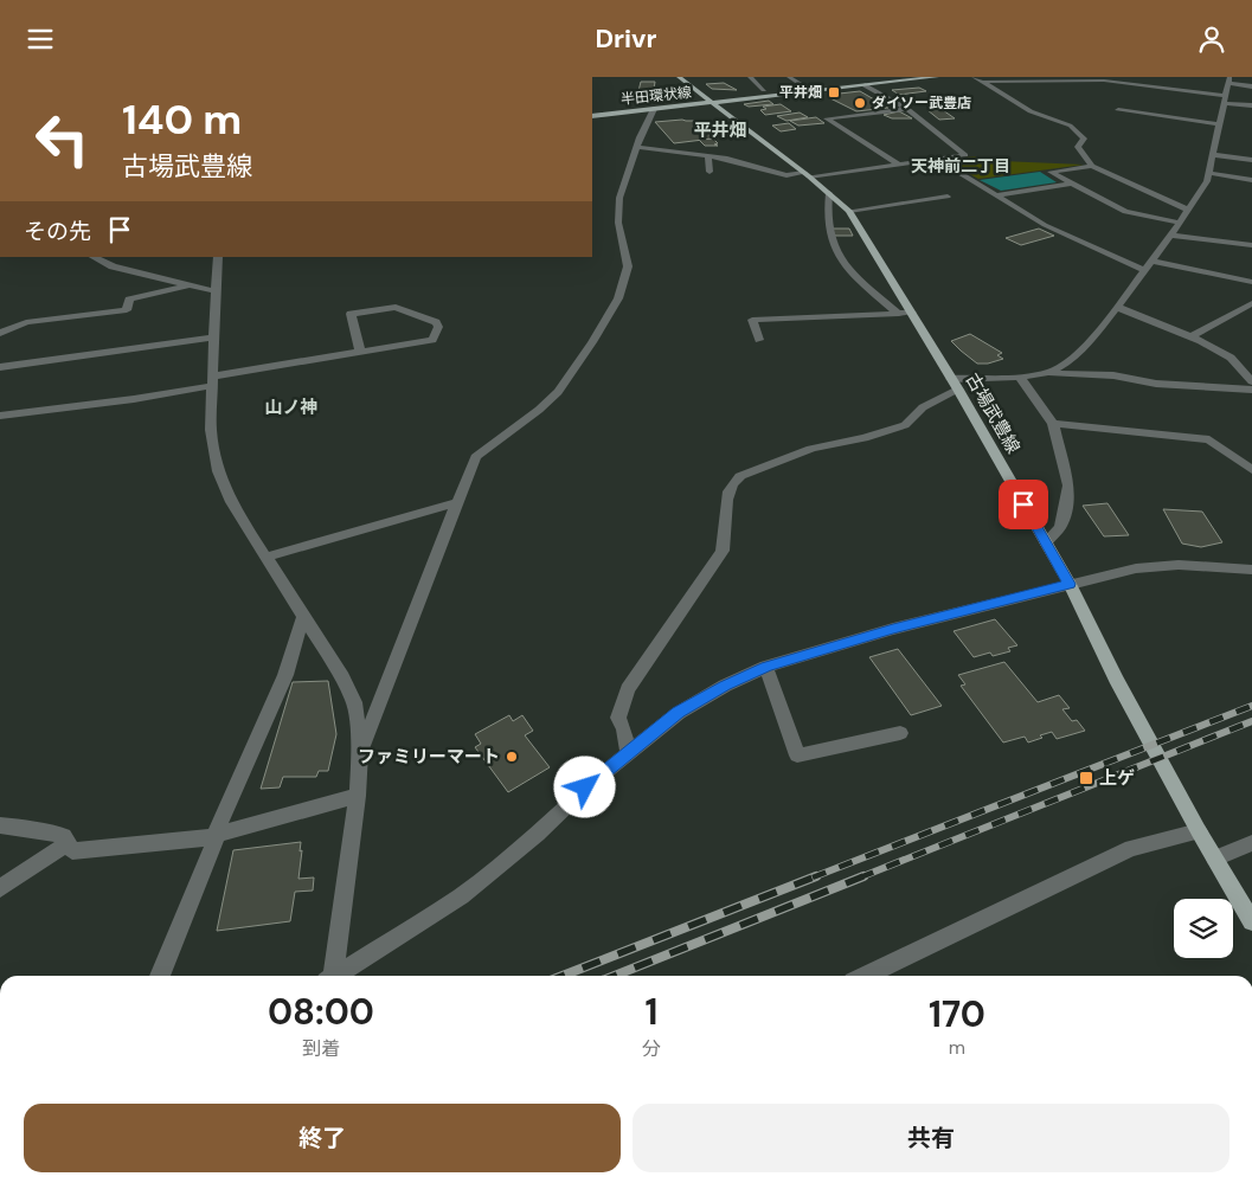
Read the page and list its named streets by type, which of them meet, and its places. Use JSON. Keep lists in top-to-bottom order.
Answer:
{
  "streets": {
    "main road": ["半田環状線", "古場武豊線"]
  },
  "crossings": [
    ["半田環状線", "古場武豊線"]
  ],
  "districts": ["平井畑", "天神前二丁目", "山ノ神"],
  "places": {
    "transit": ["平井畑", "上ゲ"],
    "other": ["ダイソー武豊店", "ファミリーマート"]
  },
  "page": {
    "header": "Drivr",
    "turn": ["140 m", "古場武豊線"],
    "then": "その先",
    "eta": [
      "08:00",
      "到着",
      "1",
      "分",
      "170",
      "m"
    ],
    "buttons": ["終了", "共有"]
  }
}
